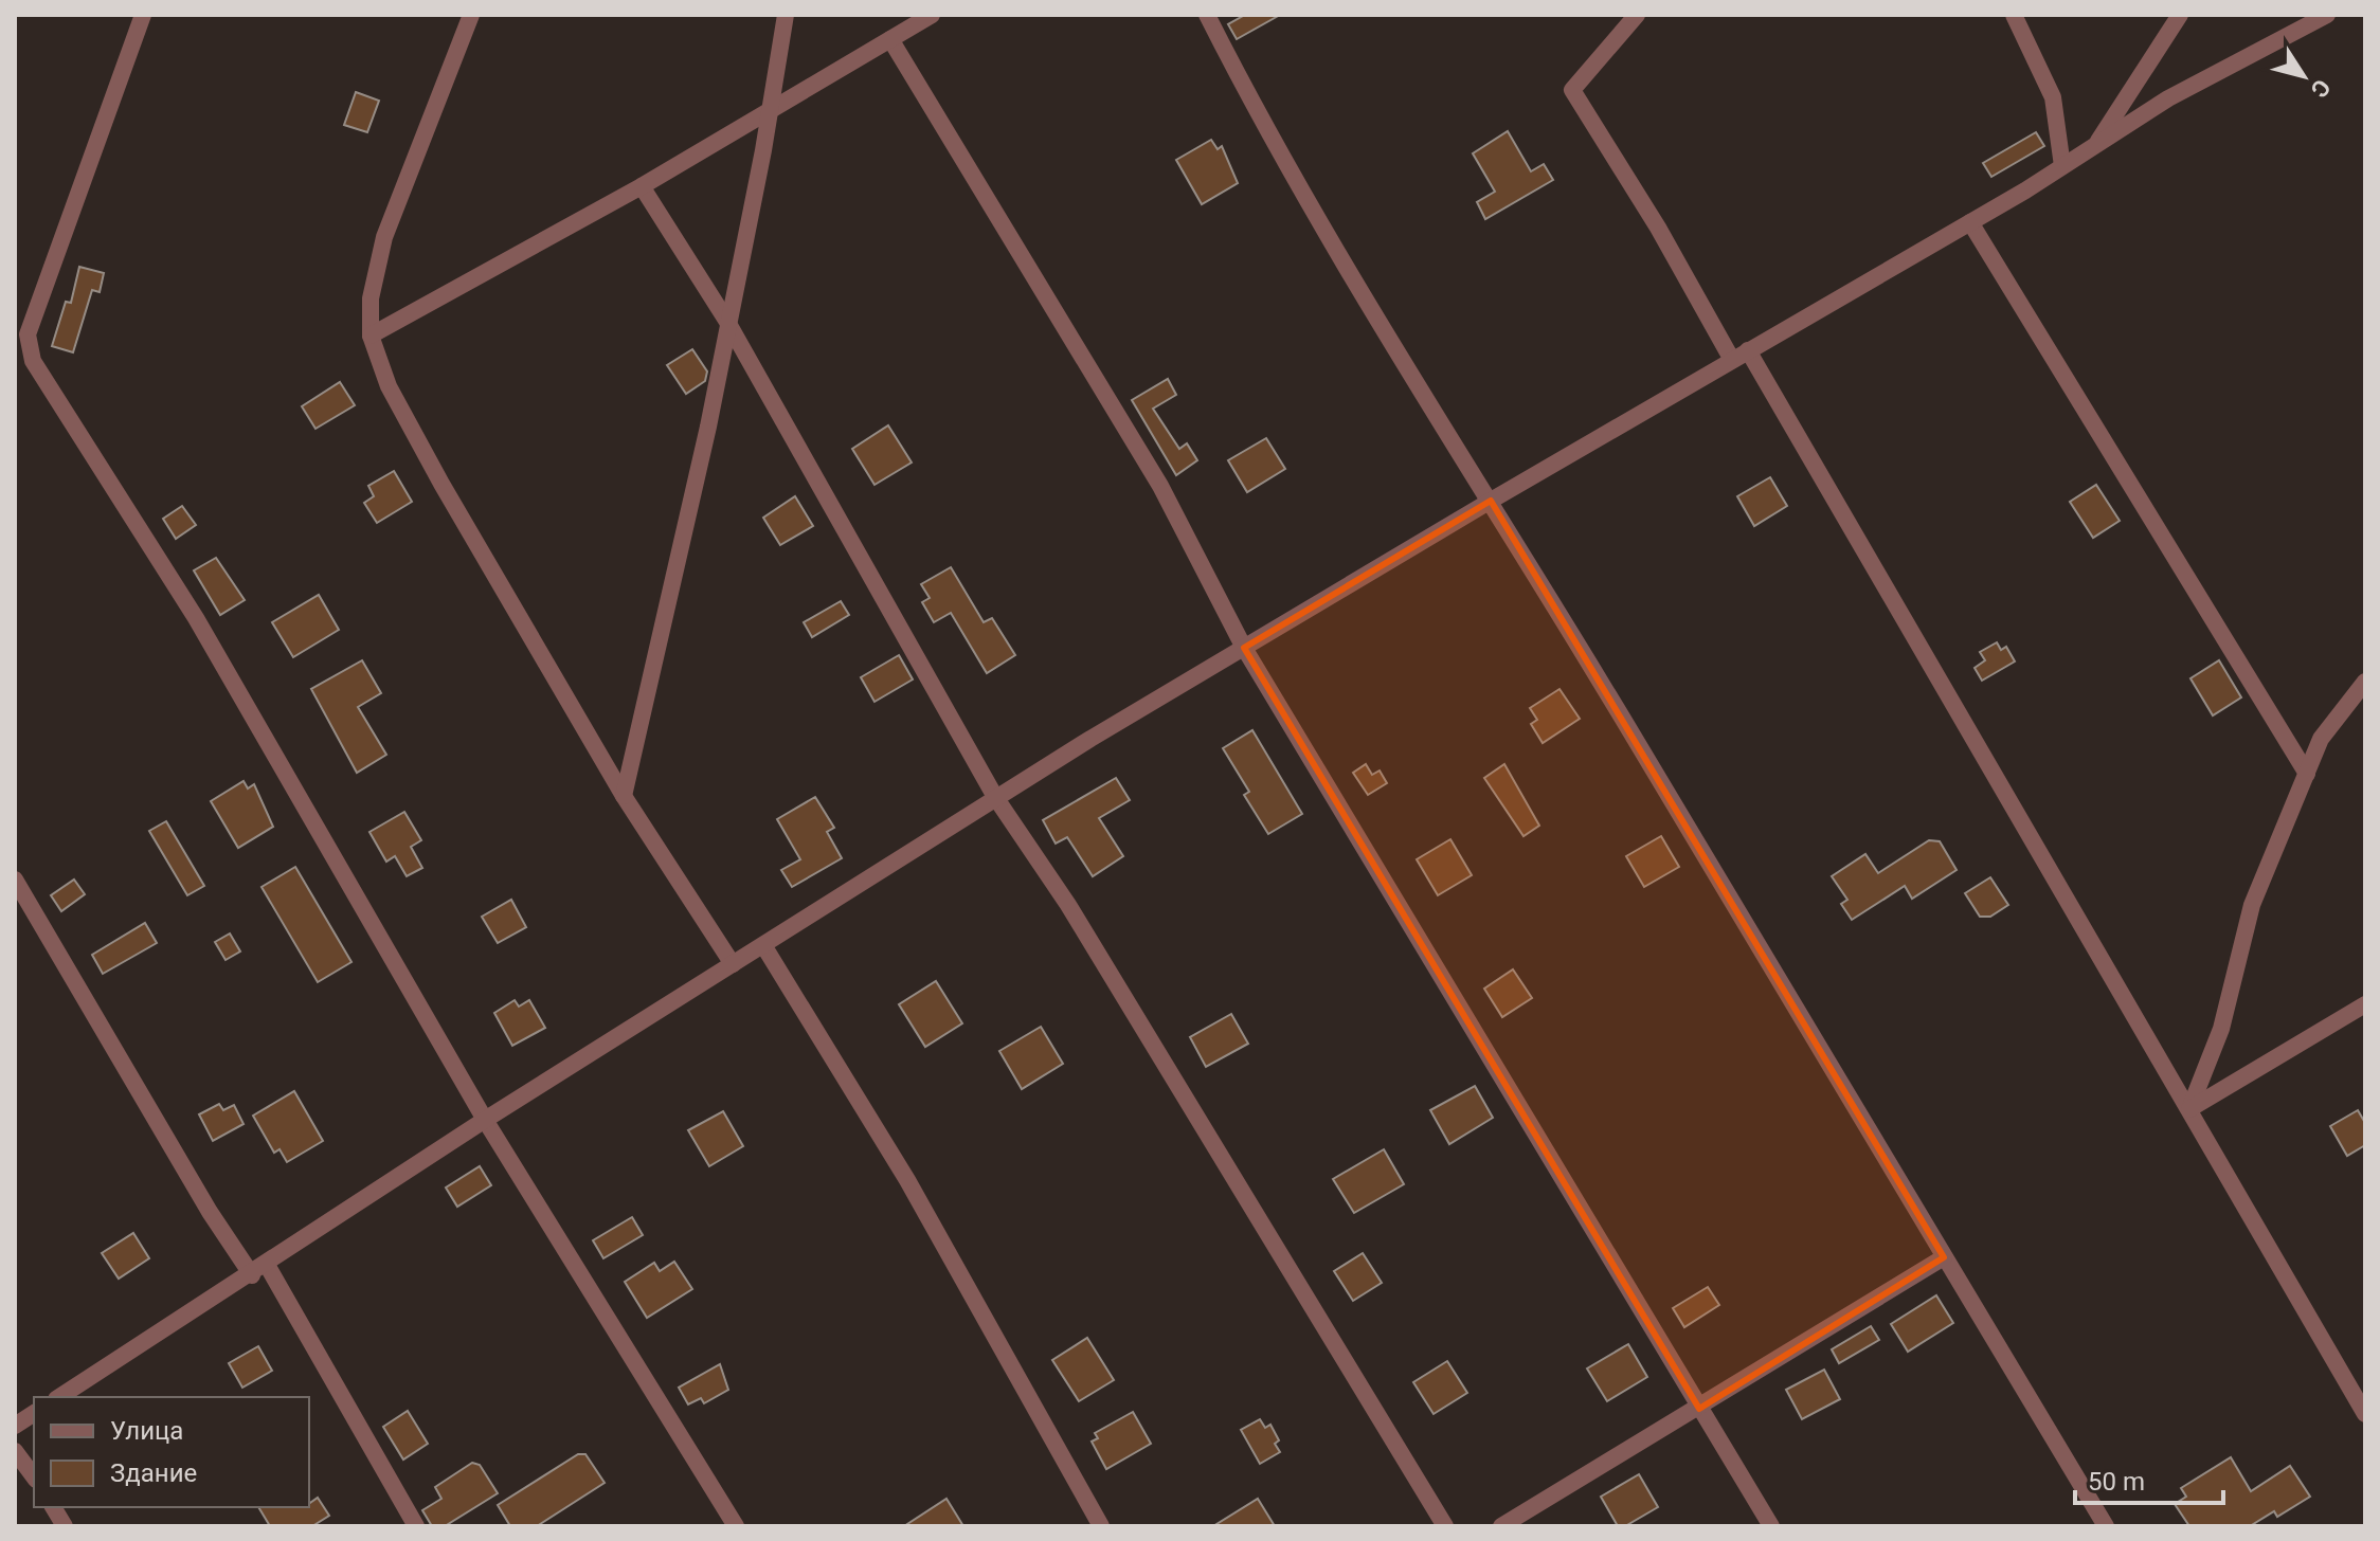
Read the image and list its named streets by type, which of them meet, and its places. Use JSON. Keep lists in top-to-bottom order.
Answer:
{
  "legend": ["Улица", "Здание"],
  "scale_bar": "50 m",
  "north": "bottom right"
}
